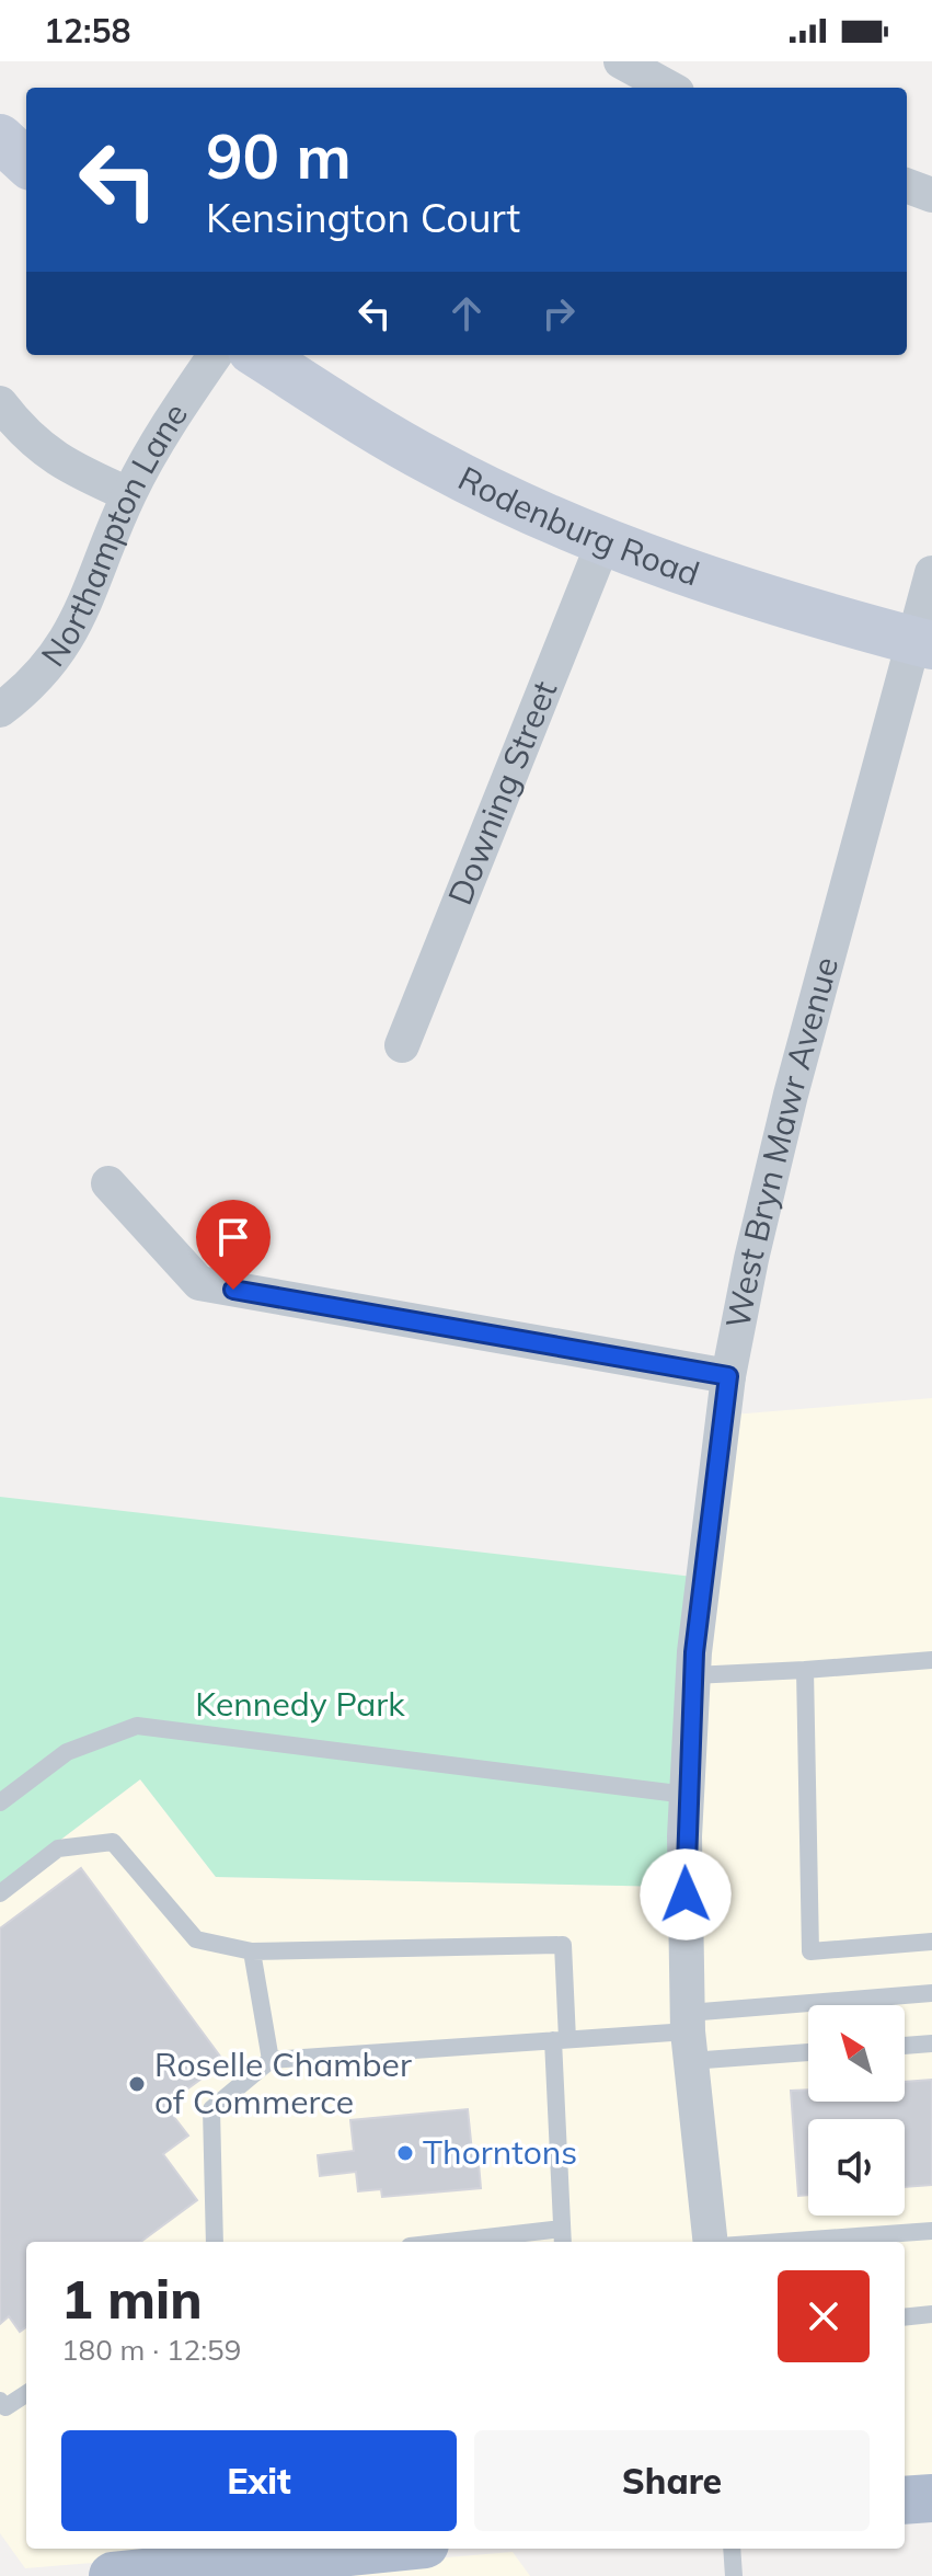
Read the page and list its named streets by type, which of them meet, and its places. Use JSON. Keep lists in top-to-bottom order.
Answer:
{
  "streets": {
    "street": [
      "Rodenburg Road",
      "Northampton Lane",
      "Downing Street",
      "West Bryn Mawr Avenue"
    ]
  },
  "crossings": [
    ["Rodenburg Road", "Downing Street"],
    ["Rodenburg Road", "West Bryn Mawr Avenue"]
  ],
  "parks": ["Kennedy Park"],
  "places": ["Roselle Chamber of Commerce", "Thorntons"],
  "north": "top left",
  "page": {
    "status": "12:58",
    "turn": ["90 m", "Kensington Court"],
    "heading": ["1 min", "180 m · 12:59"],
    "buttons": ["Exit", "Share"]
  }
}
